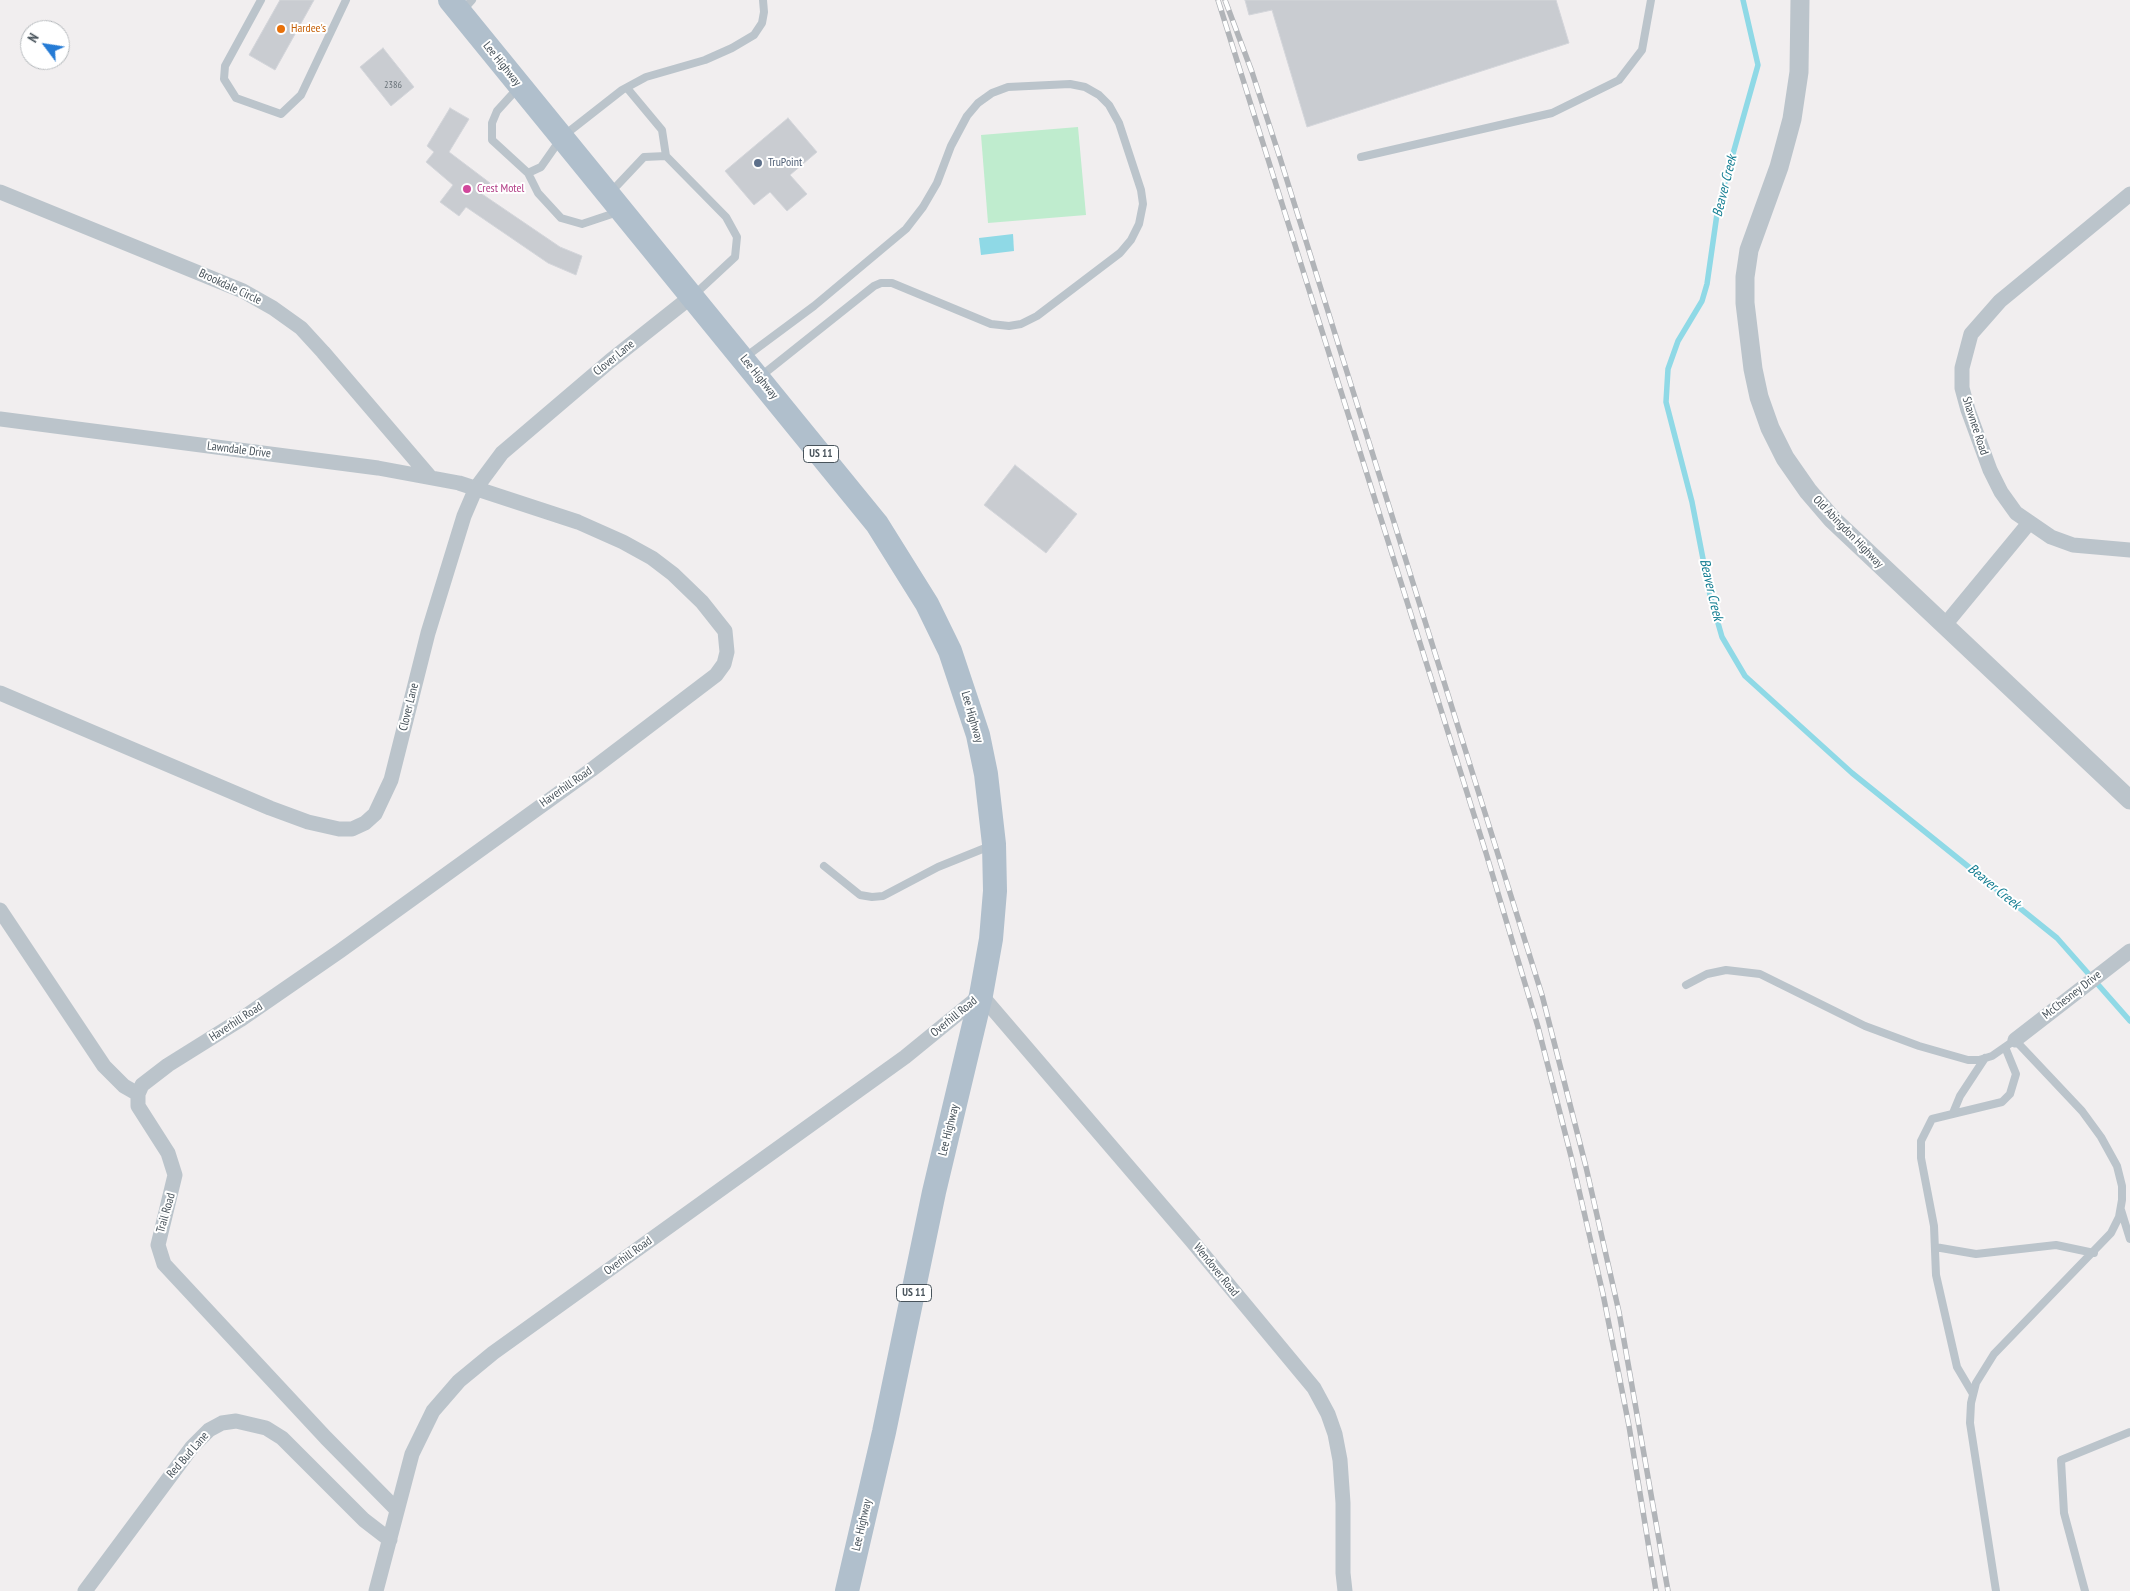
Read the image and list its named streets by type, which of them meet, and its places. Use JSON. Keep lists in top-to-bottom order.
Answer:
{
  "streets": {
    "main road": ["Lee Highway", "US 11"],
    "street": [
      "Brookdale Circle",
      "Clover Lane",
      "Shawnee Road",
      "Lawndale Drive",
      "Old Abingdon Highway",
      "Haverhill Road",
      "McChesney Drive",
      "Overhill Road",
      "Trail Road",
      "Wendover Road",
      "Red Bud Lane"
    ]
  },
  "crossings": [
    ["Lee Highway", "Clover Lane"],
    ["Lee Highway", "Overhill Road"],
    ["Lee Highway", "Wendover Road"],
    ["Brookdale Circle", "Lawndale Drive"],
    ["Clover Lane", "Lawndale Drive"],
    ["Clover Lane", "Haverhill Road"],
    ["Lawndale Drive", "Haverhill Road"],
    ["Haverhill Road", "Trail Road"],
    ["Overhill Road", "Trail Road"],
    ["Overhill Road", "Wendover Road"],
    ["Overhill Road", "Red Bud Lane"]
  ],
  "water": ["Beaver Creek"],
  "places": ["Hardee's", "TruPoint", "Crest Motel"],
  "house_numbers": ["2386"],
  "north": "top left"
}
